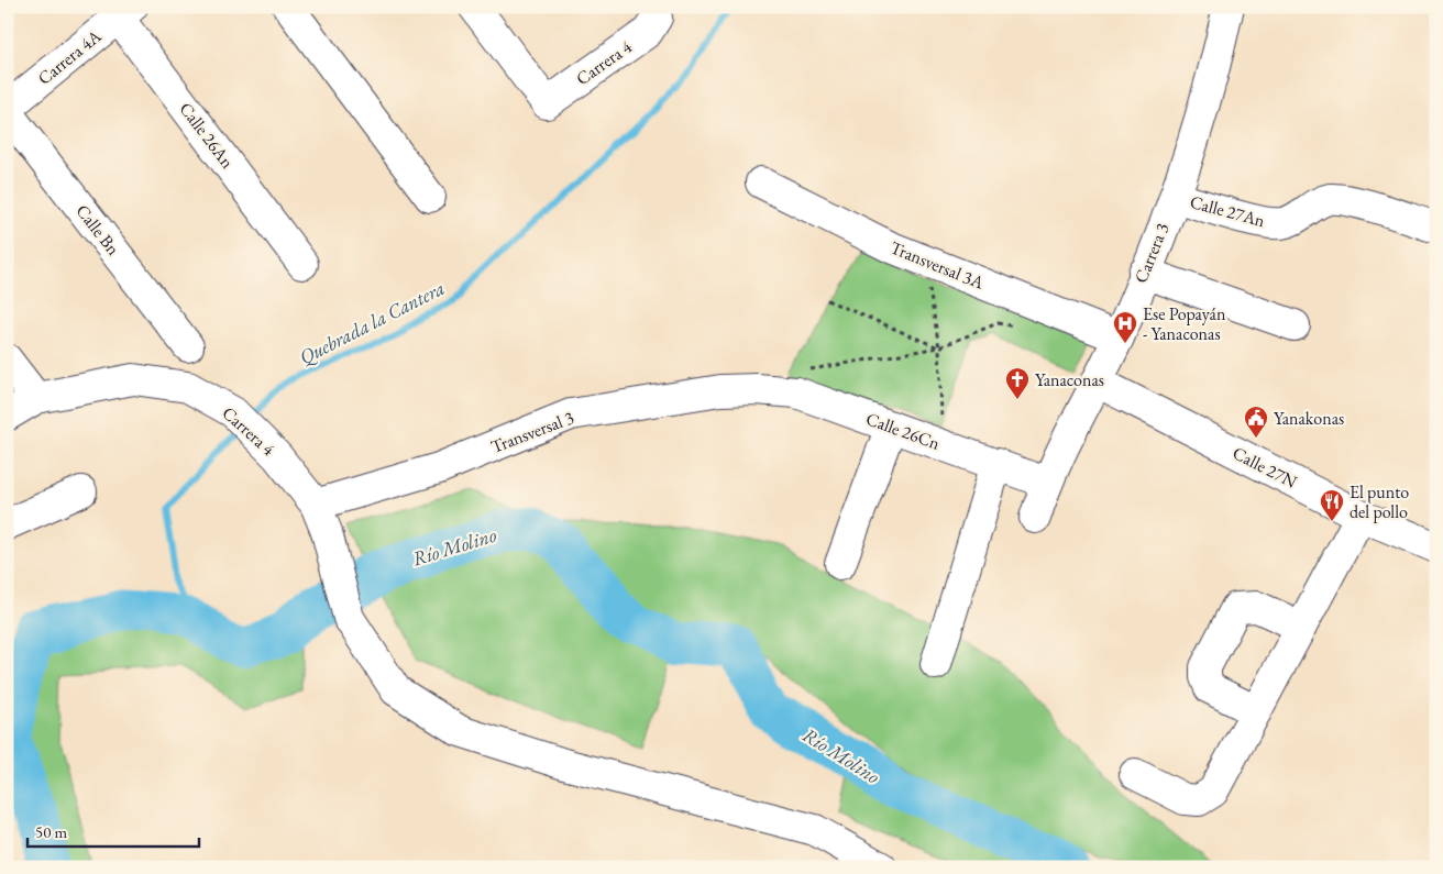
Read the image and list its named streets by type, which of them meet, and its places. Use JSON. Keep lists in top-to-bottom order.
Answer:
{
  "streets": {
    "street": [
      "Carrera 4A",
      "Carrera 4",
      "Calle 26An",
      "Calle 27An",
      "Calle Bn",
      "Carrera 3",
      "Transversal 3A",
      "Calle 26Cn",
      "Transversal 3",
      "Calle 27N"
    ]
  },
  "crossings": [
    ["Carrera 4A", "Calle 26An"],
    ["Carrera 4A", "Calle Bn"],
    ["Carrera 4", "Transversal 3"],
    ["Calle 27An", "Carrera 3"],
    ["Carrera 3", "Transversal 3A"],
    ["Carrera 3", "Calle 26Cn"],
    ["Carrera 3", "Calle 27N"],
    ["Calle 26Cn", "Transversal 3"]
  ],
  "water": ["Quebrada la Cantera", "Río Molino"],
  "places": {
    "hospital": ["Ese Popayán - Yanaconas"],
    "church": ["Yanaconas"],
    "public building": ["Yanakonas"],
    "restaurant": ["El punto del pollo"]
  },
  "scale_bar": "50 m"
}
